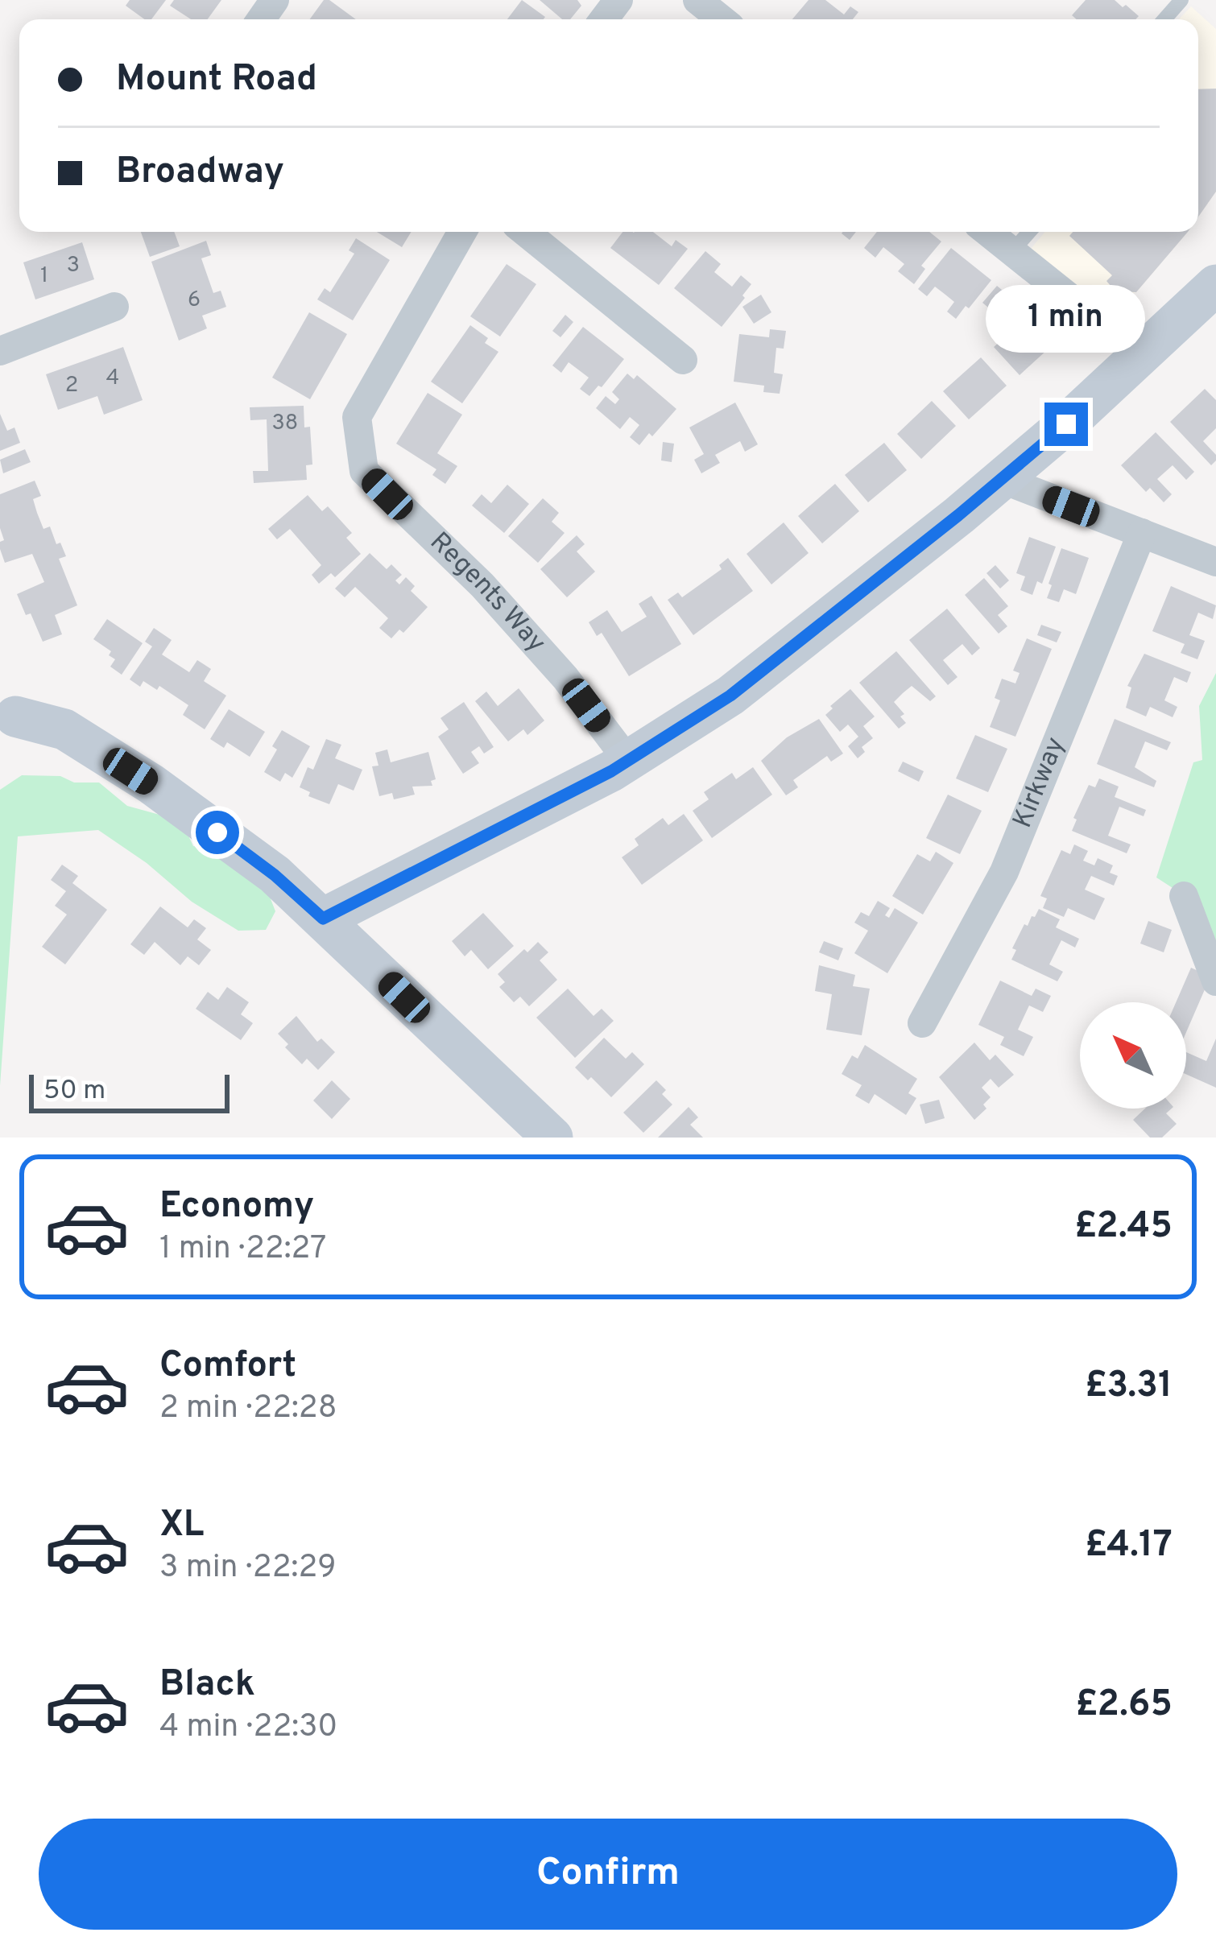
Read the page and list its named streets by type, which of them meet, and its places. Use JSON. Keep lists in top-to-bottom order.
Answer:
{
  "streets": {
    "street": ["Regents Way", "Kirkway"]
  },
  "house_numbers": [
    "3",
    "1",
    "6",
    "4",
    "2",
    "38"
  ],
  "scale_bar": "50 m",
  "north": "top left",
  "page": {
    "banner": ["Mount Road", "Broadway"],
    "bubble": "1 min",
    "scale": "50 m",
    "list": [
      {
        "name": "Economy",
        "note": "1 min · 22:27",
        "value": "£2.45"
      },
      {
        "name": "Comfort",
        "note": "2 min · 22:28",
        "value": "£3.31"
      },
      {
        "name": "XL",
        "note": "3 min · 22:29",
        "value": "£4.17"
      },
      {
        "name": "Black",
        "note": "4 min · 22:30",
        "value": "£2.65"
      }
    ],
    "buttons": "Confirm"
  }
}
